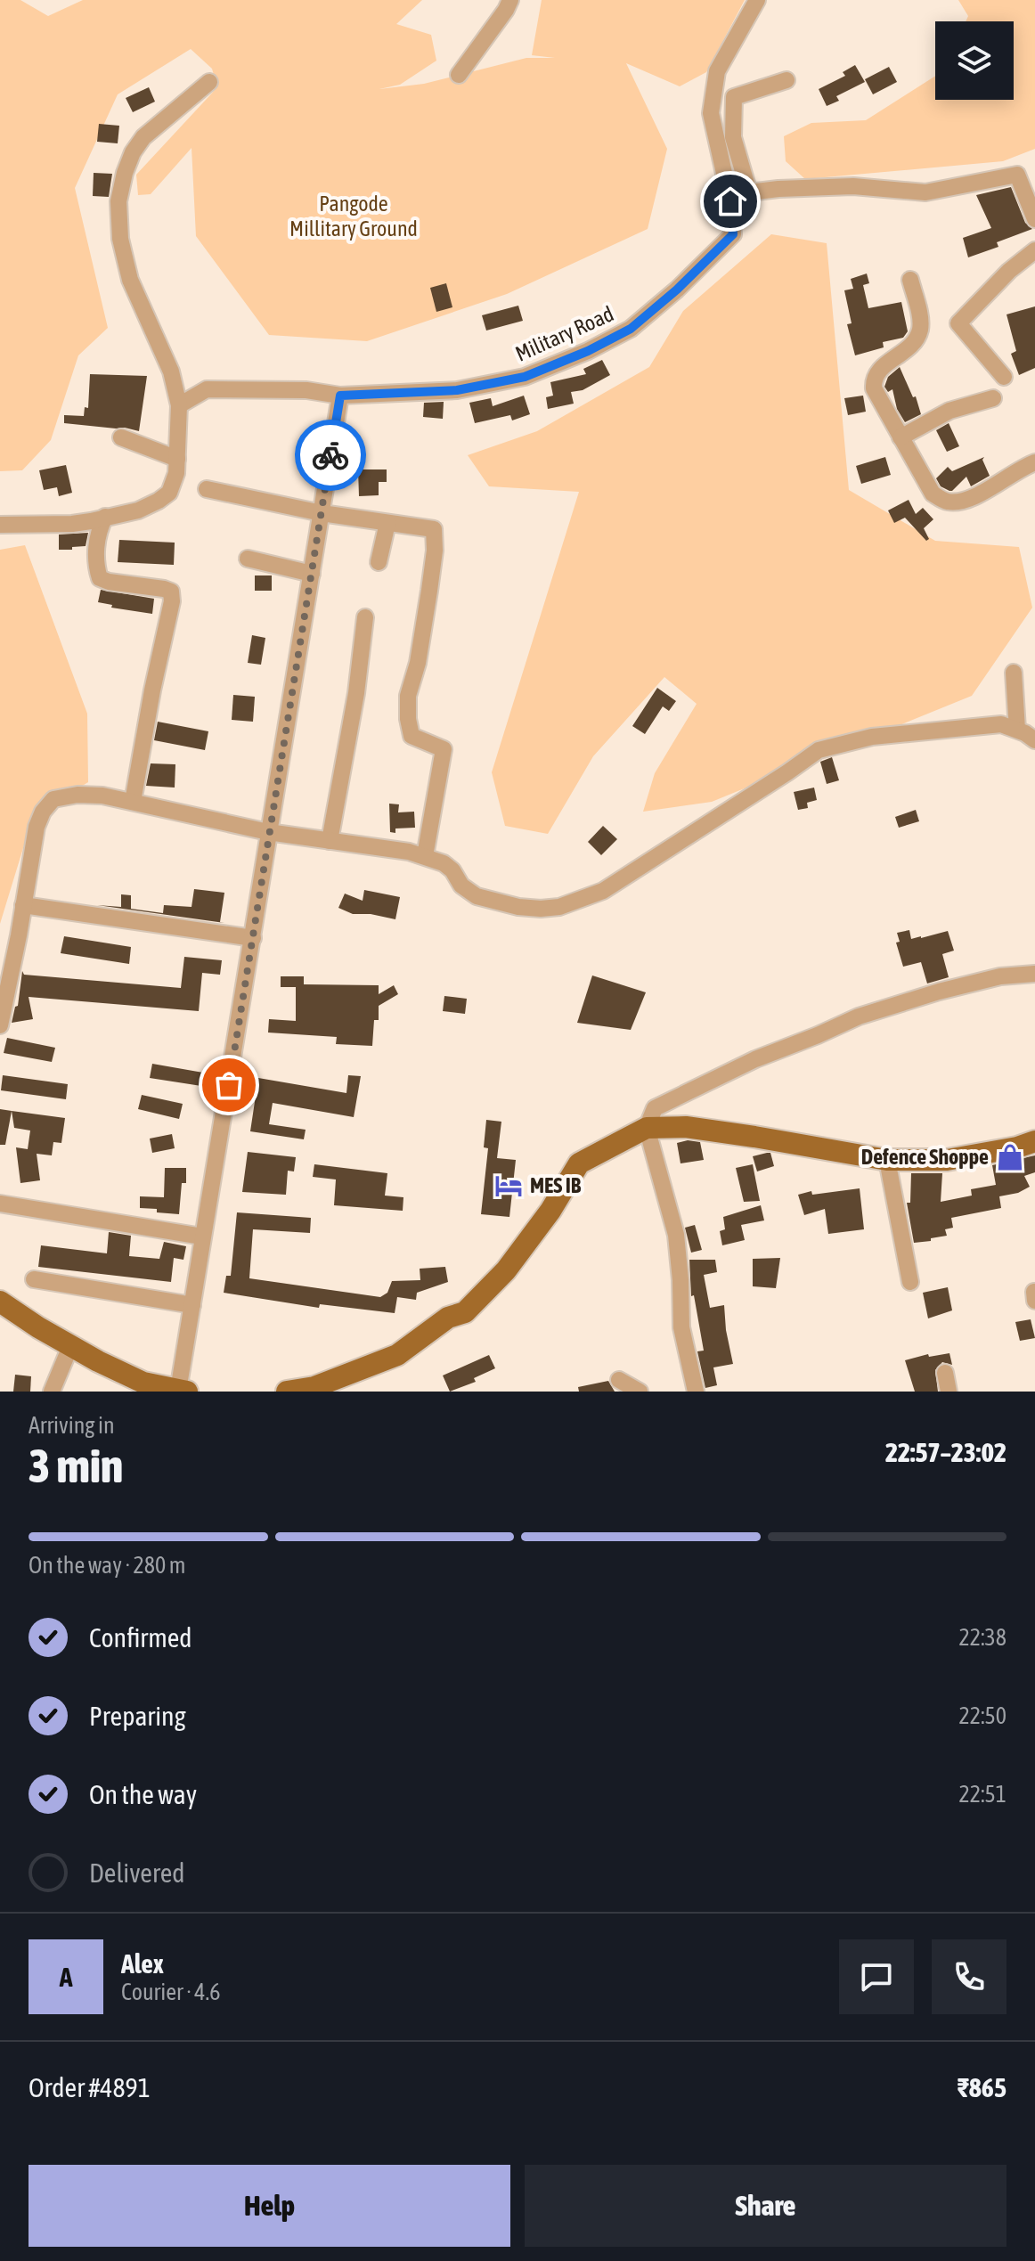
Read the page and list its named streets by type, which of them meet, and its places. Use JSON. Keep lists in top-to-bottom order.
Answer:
{
  "streets": {
    "street": ["Military Road"]
  },
  "parks": ["Pangode Millitary Ground"],
  "places": {
    "shop": ["Defence Shoppe"],
    "hotel": ["MES IB"]
  },
  "page": {
    "heading": ["3 min", "Arriving in", "22:57–23:02"],
    "panel": [
      "Alex",
      "Courier · 4.6",
      "Order #4891",
      "₹865"
    ],
    "bar": "On the way · 280 m",
    "list": [
      ["Confirmed", "22:38"],
      ["Preparing", "22:50"],
      ["On the way", "22:51"],
      "Delivered"
    ],
    "round": "A",
    "buttons": ["Help", "Share"]
  }
}
